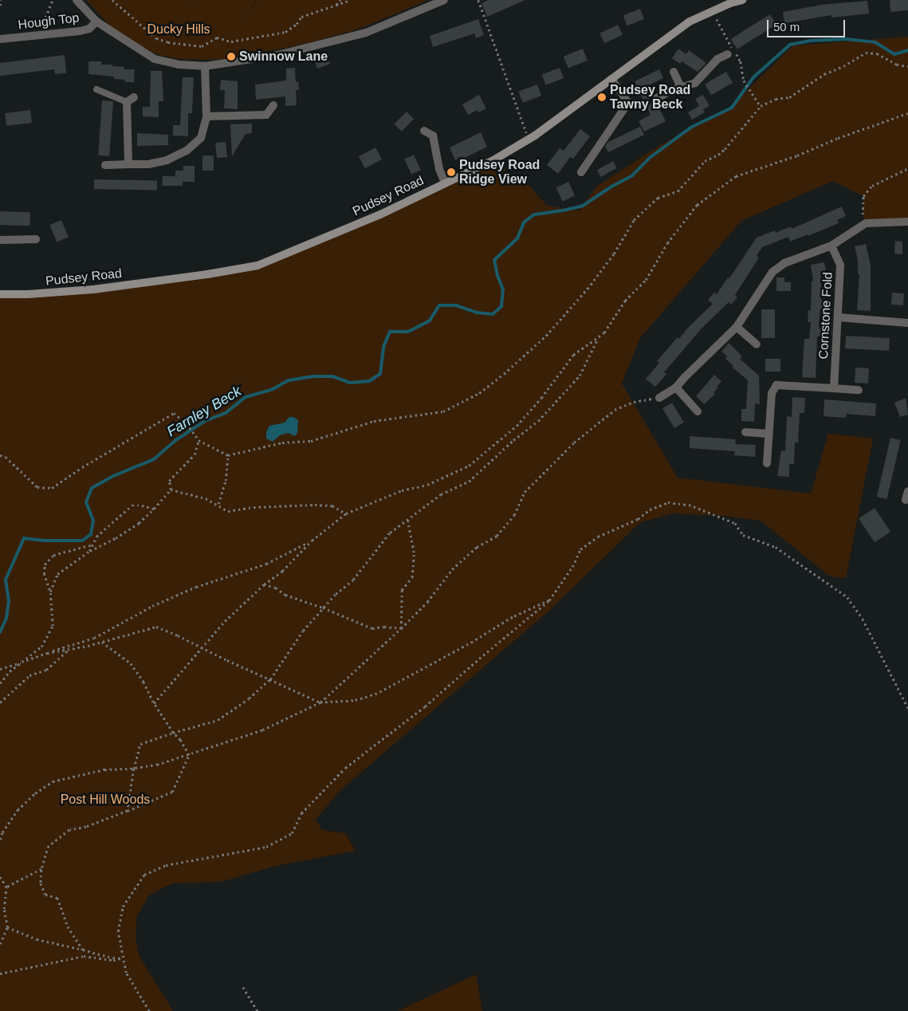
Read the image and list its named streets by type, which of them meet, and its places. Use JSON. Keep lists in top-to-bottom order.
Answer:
{
  "streets": {
    "main road": ["Pudsey Road"],
    "street": ["Hough Top", "Cornstone Fold"]
  },
  "water": ["Farnley Beck"],
  "parks": ["Ducky Hills", "Post Hill Woods"],
  "places": ["Swinnow Lane", "Pudsey Road Tawny Beck", "Pudsey Road Ridge View"],
  "scale_bar": "50 m"
}
